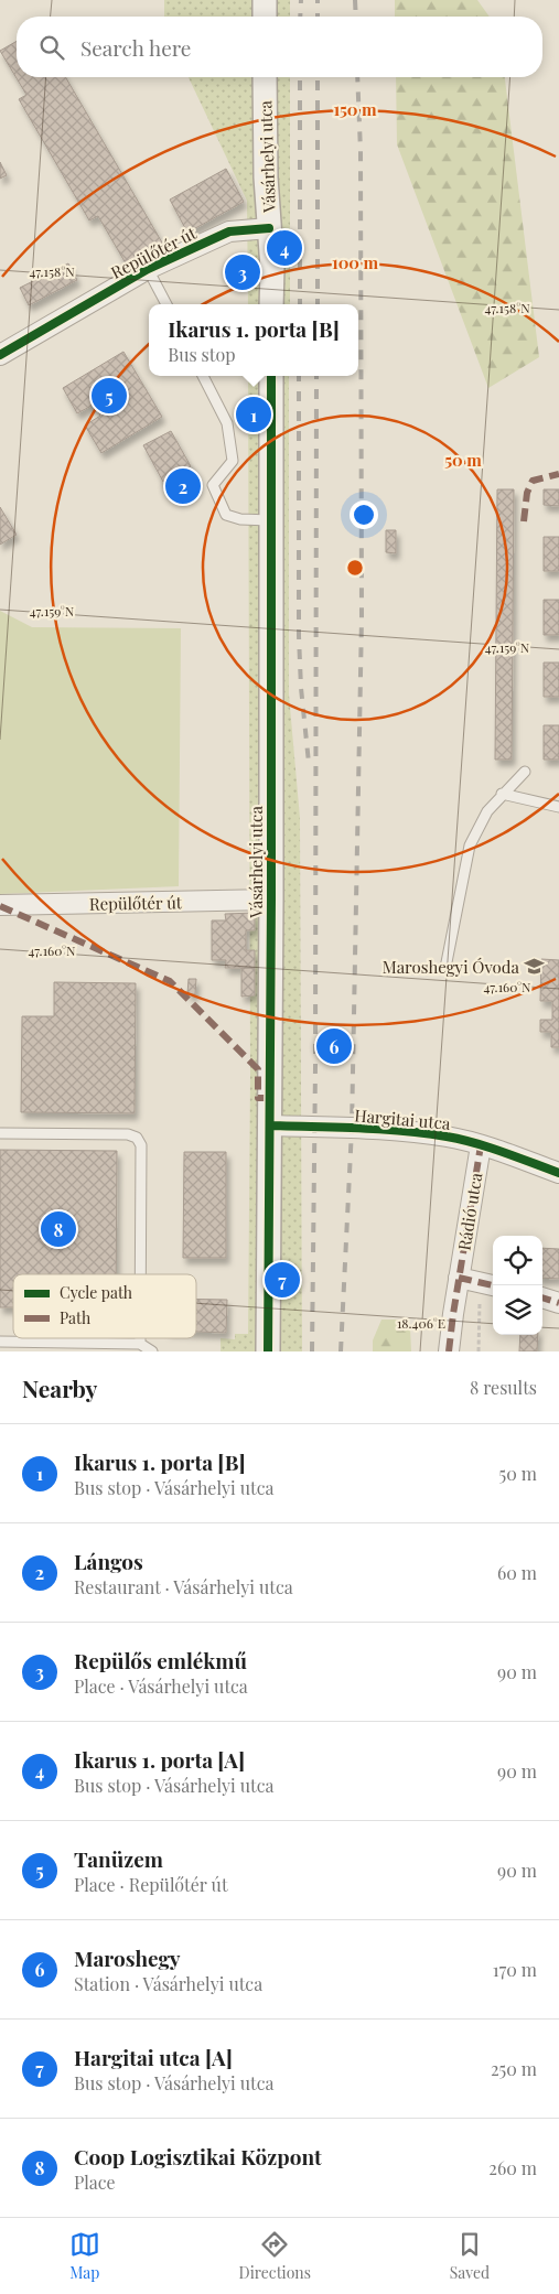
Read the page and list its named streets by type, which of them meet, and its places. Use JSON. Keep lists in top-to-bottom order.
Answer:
{
  "streets": {
    "street": [
      "Vásárhelyi utca",
      "Repülőtér út",
      "Hargitai utca",
      "Rádió utca"
    ]
  },
  "crossings": [
    ["Vásárhelyi utca", "Repülőtér út"],
    ["Vásárhelyi utca", "Hargitai utca"],
    ["Hargitai utca", "Rádió utca"]
  ],
  "places": {
    "school or university": ["Maroshegyi Óvoda"]
  },
  "legend": ["Cycle path", "Path"],
  "page": {
    "search": "Search here",
    "pins": [
      "4",
      "3",
      "5",
      "1",
      "2",
      "6",
      "8",
      "7"
    ],
    "popup": ["Ikarus 1. porta [B]", "Bus stop"],
    "heading": ["Nearby", "8 results"],
    "list": [
      {
        "mark": "1",
        "name": "Ikarus 1. porta [B]",
        "note": "Bus stop · Vásárhelyi utca",
        "value": "50 m"
      },
      {
        "mark": "2",
        "name": "Lángos",
        "note": "Restaurant · Vásárhelyi utca",
        "value": "60 m"
      },
      {
        "mark": "3",
        "name": "Repülős emlékmű",
        "note": "Place · Vásárhelyi utca",
        "value": "90 m"
      },
      {
        "mark": "4",
        "name": "Ikarus 1. porta [A]",
        "note": "Bus stop · Vásárhelyi utca",
        "value": "90 m"
      },
      {
        "mark": "5",
        "name": "Tanüzem",
        "note": "Place · Repülőtér út",
        "value": "90 m"
      },
      {
        "mark": "6",
        "name": "Maroshegy",
        "note": "Station · Vásárhelyi utca",
        "value": "170 m"
      },
      {
        "mark": "7",
        "name": "Hargitai utca [A]",
        "note": "Bus stop · Vásárhelyi utca",
        "value": "250 m"
      },
      {
        "mark": "8",
        "name": "Coop Logisztikai Központ",
        "note": "Place",
        "value": "260 m"
      }
    ],
    "nav": ["Map", "Directions", "Saved"]
  },
  "coordinates": [
    "47.158°N",
    "47.159°N",
    "47.160°N",
    "18.406°E"
  ],
  "rings": ["150 m", "100 m", "50 m"]
}
